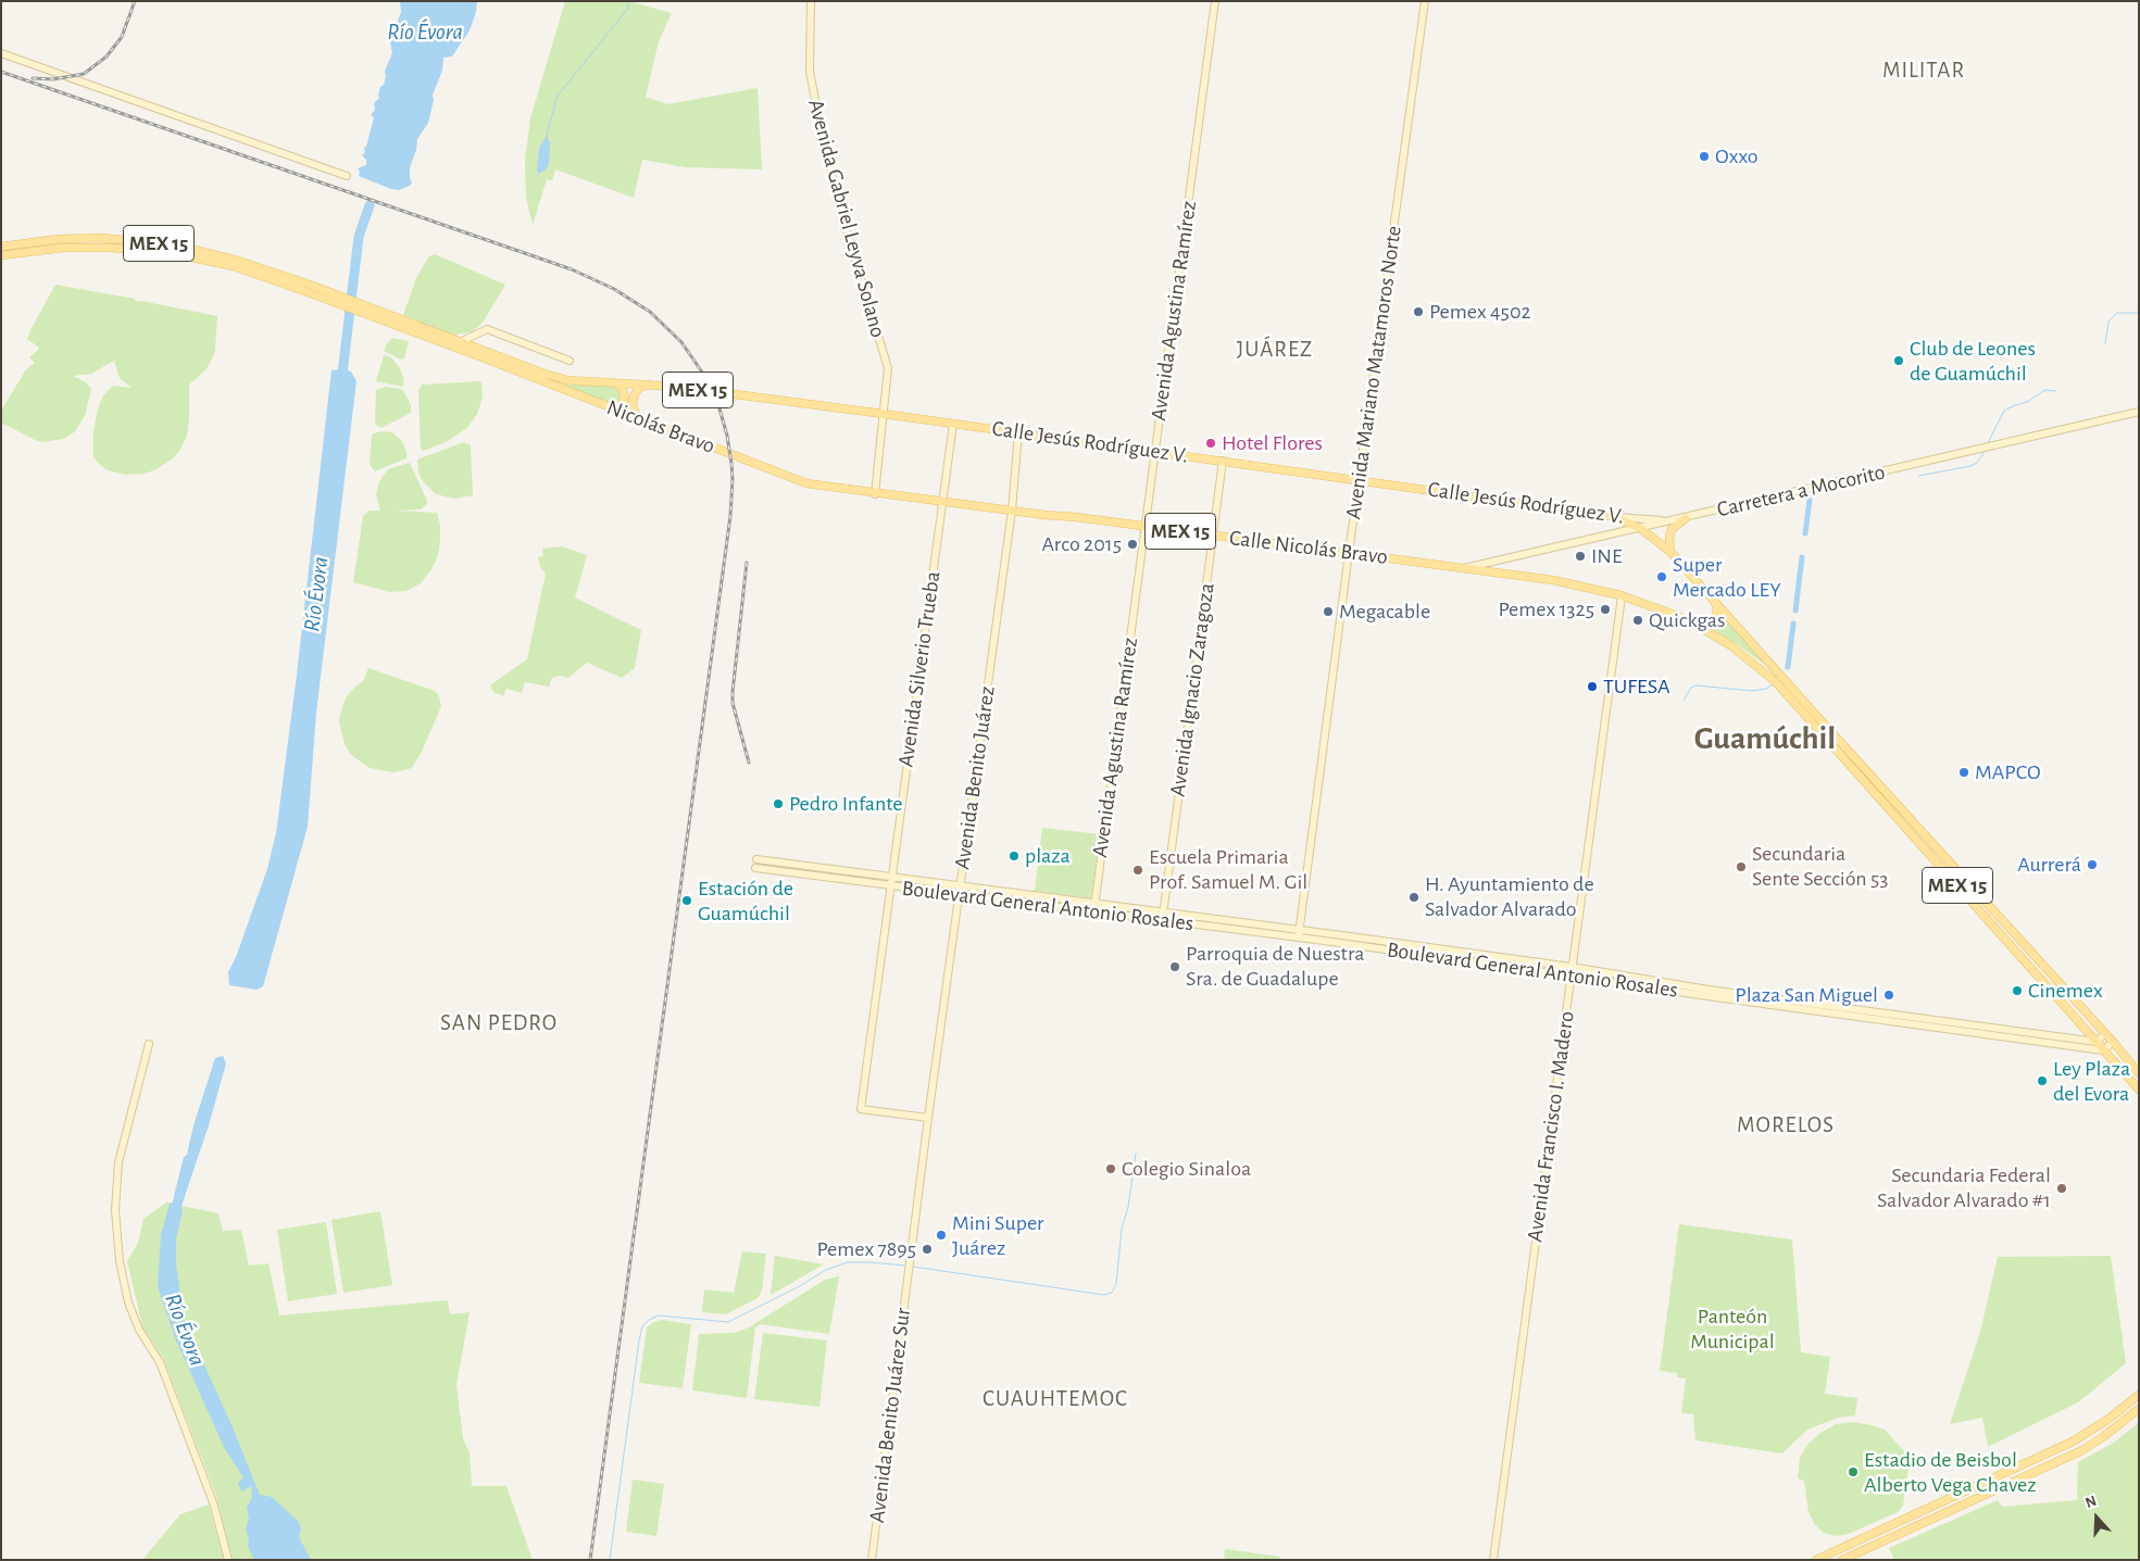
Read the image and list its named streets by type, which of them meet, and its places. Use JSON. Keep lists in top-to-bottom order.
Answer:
{
  "streets": {
    "main road": [
      "MEX 15",
      "Nicolás Bravo",
      "Calle Jesús Rodríguez V.",
      "Calle Nicolás Bravo"
    ],
    "street": [
      "Avenida Gabriel Leyva Solano",
      "Avenida Agustina Ramírez",
      "Avenida Mariano Matamoros Norte",
      "Carretera a Mocorito",
      "Avenida Silverio Trueba",
      "Avenida Ignacio Zaragoza",
      "Avenida Benito Juárez",
      "Boulevard General Antonio Rosales",
      "Avenida Francisco I. Madero",
      "Avenida Benito Juárez Sur"
    ]
  },
  "crossings": [
    ["Avenida Gabriel Leyva Solano", "Calle Jesús Rodríguez V."],
    ["MEX 15", "Nicolás Bravo"],
    ["MEX 15", "Calle Jesús Rodríguez V."],
    ["MEX 15", "Carretera a Mocorito"],
    ["MEX 15", "Calle Nicolás Bravo"],
    ["MEX 15", "Boulevard General Antonio Rosales"],
    ["Avenida Agustina Ramírez", "Calle Jesús Rodríguez V."],
    ["Avenida Agustina Ramírez", "Calle Nicolás Bravo"],
    ["Avenida Agustina Ramírez", "Boulevard General Antonio Rosales"],
    ["Avenida Mariano Matamoros Norte", "Calle Jesús Rodríguez V."],
    ["Avenida Mariano Matamoros Norte", "Calle Nicolás Bravo"],
    ["Avenida Mariano Matamoros Norte", "Boulevard General Antonio Rosales"],
    ["Nicolás Bravo", "Calle Jesús Rodríguez V."],
    ["Nicolás Bravo", "Calle Nicolás Bravo"],
    ["Calle Jesús Rodríguez V.", "Carretera a Mocorito"],
    ["Calle Jesús Rodríguez V.", "Avenida Silverio Trueba"],
    ["Calle Jesús Rodríguez V.", "Avenida Ignacio Zaragoza"],
    ["Carretera a Mocorito", "Calle Nicolás Bravo"],
    ["Calle Nicolás Bravo", "Avenida Silverio Trueba"],
    ["Calle Nicolás Bravo", "Avenida Ignacio Zaragoza"],
    ["Calle Nicolás Bravo", "Avenida Benito Juárez"],
    ["Calle Nicolás Bravo", "Boulevard General Antonio Rosales"],
    ["Calle Nicolás Bravo", "Avenida Francisco I. Madero"],
    ["Avenida Silverio Trueba", "Avenida Benito Juárez"],
    ["Avenida Silverio Trueba", "Boulevard General Antonio Rosales"],
    ["Avenida Ignacio Zaragoza", "Boulevard General Antonio Rosales"],
    ["Avenida Benito Juárez", "Boulevard General Antonio Rosales"],
    ["Avenida Benito Juárez", "Avenida Benito Juárez Sur"],
    ["Boulevard General Antonio Rosales", "Avenida Francisco I. Madero"]
  ],
  "districts": [
    "MILITAR",
    "JUÁREZ",
    "Guamúchil",
    "SAN PEDRO",
    "MORELOS",
    "CUAUHTEMOC"
  ],
  "water": ["Río Évora"],
  "parks": ["Panteón Municipal"],
  "places": [
    "Oxxo",
    "Pemex 4502",
    "Club de Leones de Guamúchil",
    "Hotel Flores",
    "Arco 2015",
    "INE",
    "Super Mercado LEY",
    "Pemex 1325",
    "Megacable",
    "Quickgas",
    "TUFESA",
    "MAPCO",
    "Pedro Infante",
    "plaza",
    "Aurrerá",
    "Secundaria Sente Sección 53",
    "Escuela Primaria Prof. Samuel M. Gil",
    "H. Ayuntamiento de Salvador Alvarado",
    "Estación de Guamúchil",
    "Parroquia de Nuestra Sra. de Guadalupe",
    "Cinemex",
    "Plaza San Miguel",
    "Ley Plaza del Evora",
    "Colegio Sinaloa",
    "Secundaria Federal Salvador Alvarado #1",
    "Mini Super Juárez",
    "Pemex 7895",
    "Estadio de Beisbol Alberto Vega Chavez"
  ],
  "north": "top"
}
